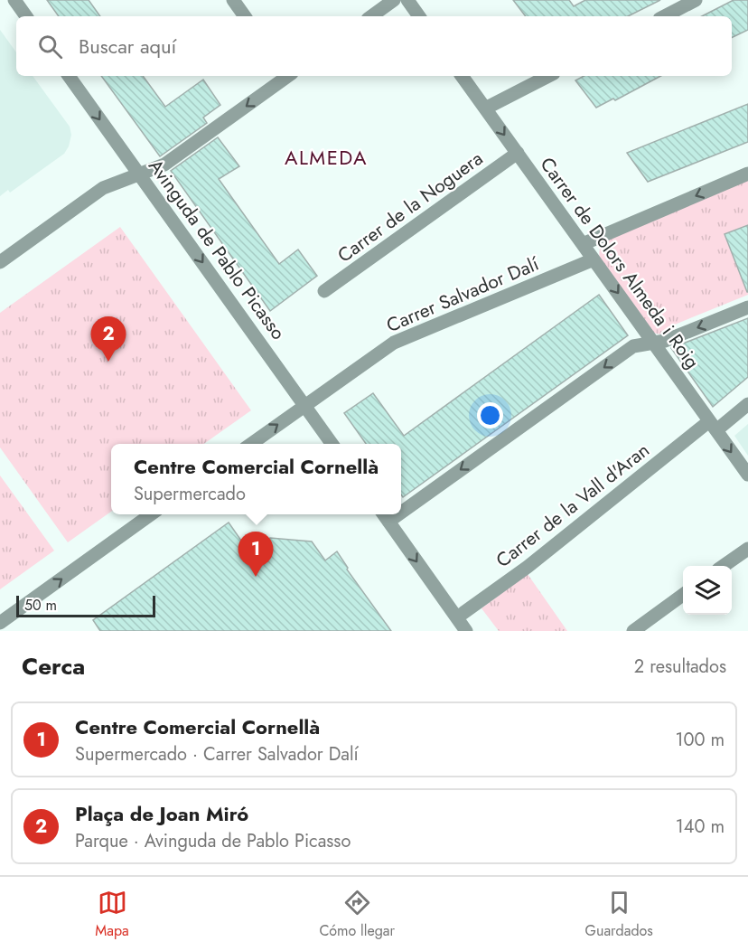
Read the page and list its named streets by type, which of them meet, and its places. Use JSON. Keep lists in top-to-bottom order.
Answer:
{
  "streets": {
    "street": [
      "Carrer de la Noguera",
      "Avinguda de Pablo Picasso",
      "Carrer de Dolors Almeda i Roig",
      "Carrer Salvador Dalí",
      "Carrer de la Vall d'Aran"
    ]
  },
  "crossings": [
    ["Carrer de la Noguera", "Carrer de Dolors Almeda i Roig"],
    ["Avinguda de Pablo Picasso", "Carrer Salvador Dalí"],
    ["Carrer de Dolors Almeda i Roig", "Carrer Salvador Dalí"],
    ["Carrer de Dolors Almeda i Roig", "Carrer de la Vall d'Aran"]
  ],
  "one_way": ["Avinguda de Pablo Picasso", "Carrer de Dolors Almeda i Roig"],
  "districts": ["ALMEDA"],
  "scale_bar": "50 m",
  "page": {
    "search": "Buscar aquí",
    "pins": ["2", "1"],
    "popup": ["Centre Comercial Cornellà", "Supermercado"],
    "scale": "50 m",
    "heading": ["Cerca", "2 resultados"],
    "list": [
      {
        "mark": "1",
        "name": "Centre Comercial Cornellà",
        "note": "Supermercado · Carrer Salvador Dalí",
        "value": "100 m"
      },
      {
        "mark": "2",
        "name": "Plaça de Joan Miró",
        "note": "Parque · Avinguda de Pablo Picasso",
        "value": "140 m"
      }
    ],
    "nav": ["Mapa", "Cómo llegar", "Guardados"]
  }
}
